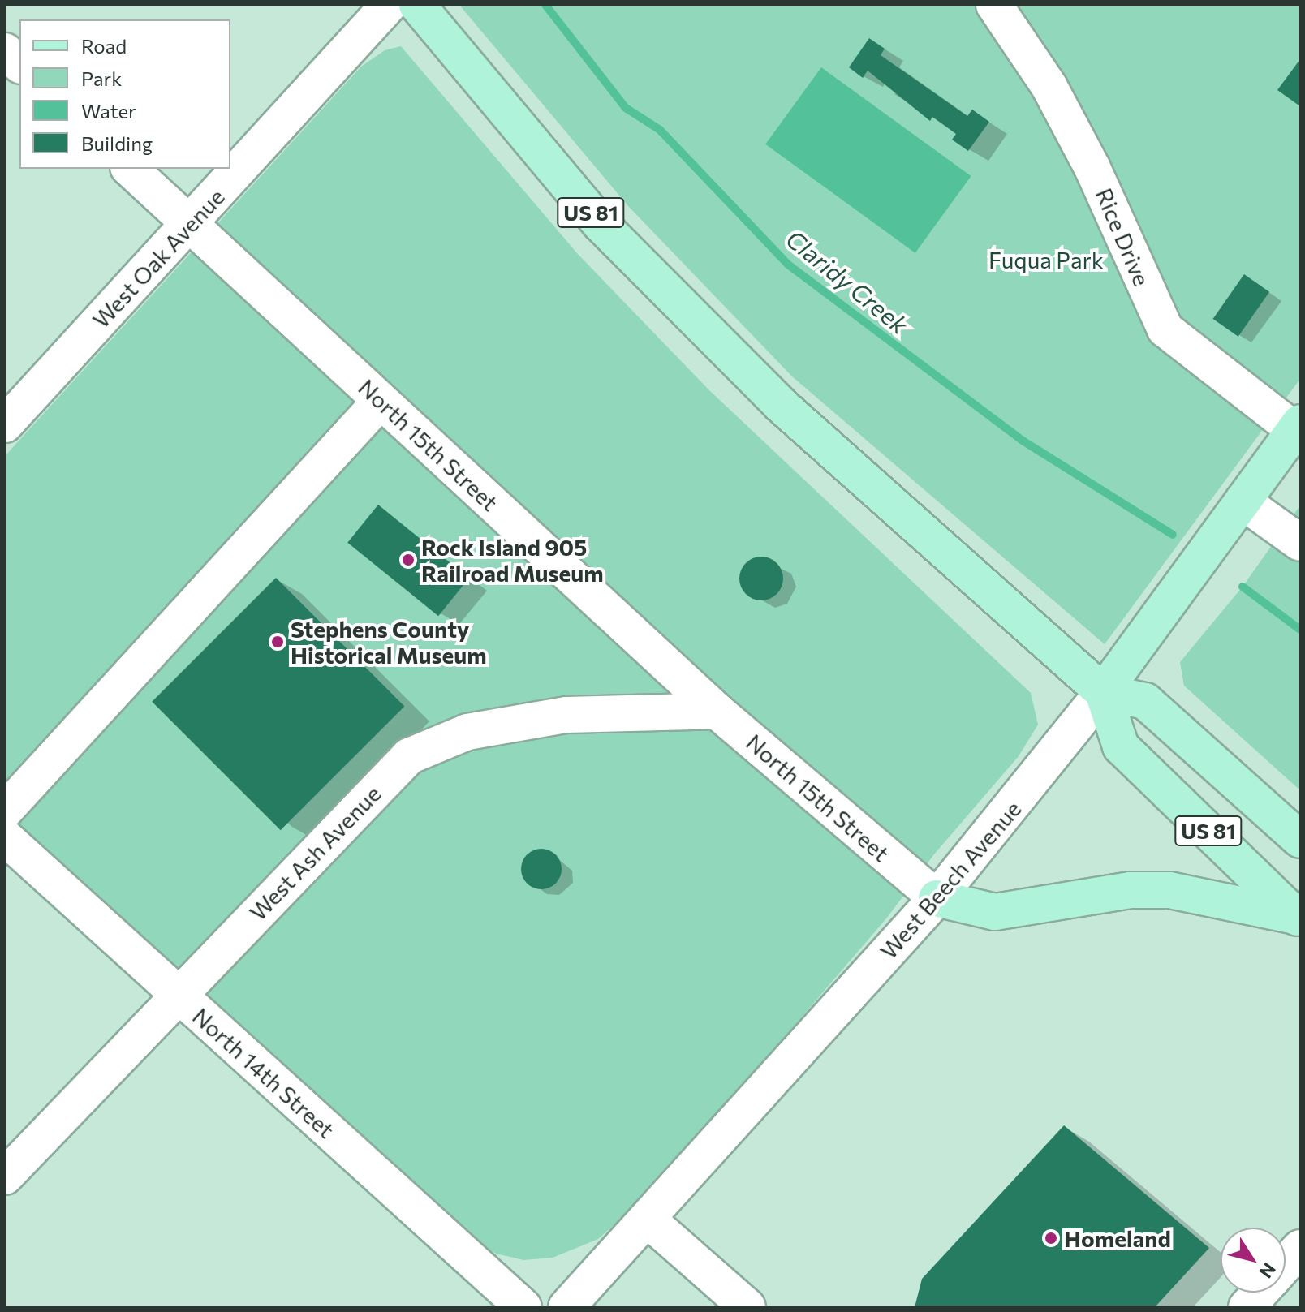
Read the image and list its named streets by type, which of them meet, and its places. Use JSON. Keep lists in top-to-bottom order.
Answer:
{
  "streets": {
    "main road": ["US 81", "West Beech Avenue"],
    "street": [
      "Rice Drive",
      "West Oak Avenue",
      "North 15th Street",
      "West Ash Avenue",
      "North 14th Street"
    ]
  },
  "crossings": [
    ["US 81", "West Beech Avenue"],
    ["Rice Drive", "West Beech Avenue"],
    ["West Oak Avenue", "North 15th Street"],
    ["North 15th Street", "West Ash Avenue"],
    ["North 15th Street", "West Beech Avenue"],
    ["West Ash Avenue", "North 14th Street"]
  ],
  "water": ["Claridy Creek"],
  "parks": ["Fuqua Park"],
  "places": ["Rock Island 905 Railroad Museum", "Stephens County Historical Museum", "Homeland"],
  "legend": [
    "Road",
    "Park",
    "Water",
    "Building"
  ],
  "north": "bottom right"
}
